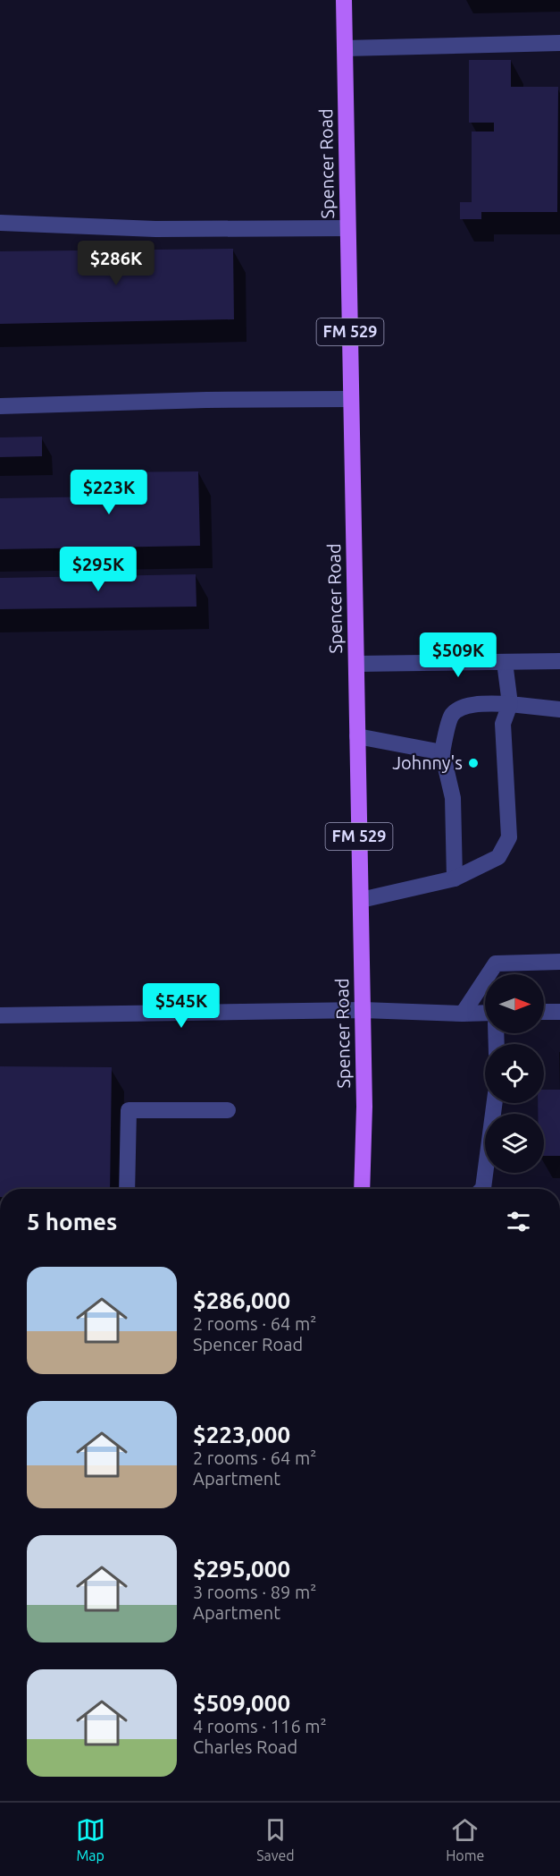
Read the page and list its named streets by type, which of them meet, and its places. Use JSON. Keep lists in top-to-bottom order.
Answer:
{
  "streets": {
    "main road": ["Spencer Road", "FM 529"]
  },
  "places": ["Johnny's"],
  "north": "right",
  "page": {
    "price": [
      "$286K",
      "$223K",
      "$295K",
      "$509K",
      "$545K"
    ],
    "heading": "5 homes",
    "list": [
      {
        "name": "$286,000",
        "note": "2 rooms · 64 m² · Spencer Road"
      },
      {
        "name": "$223,000",
        "note": "2 rooms · 64 m² · Apartment"
      },
      {
        "name": "$295,000",
        "note": "3 rooms · 89 m² · Apartment"
      },
      {
        "name": "$509,000",
        "note": "4 rooms · 116 m² · Charles Road"
      }
    ],
    "tabs": ["Map", "Saved", "Home"]
  }
}
